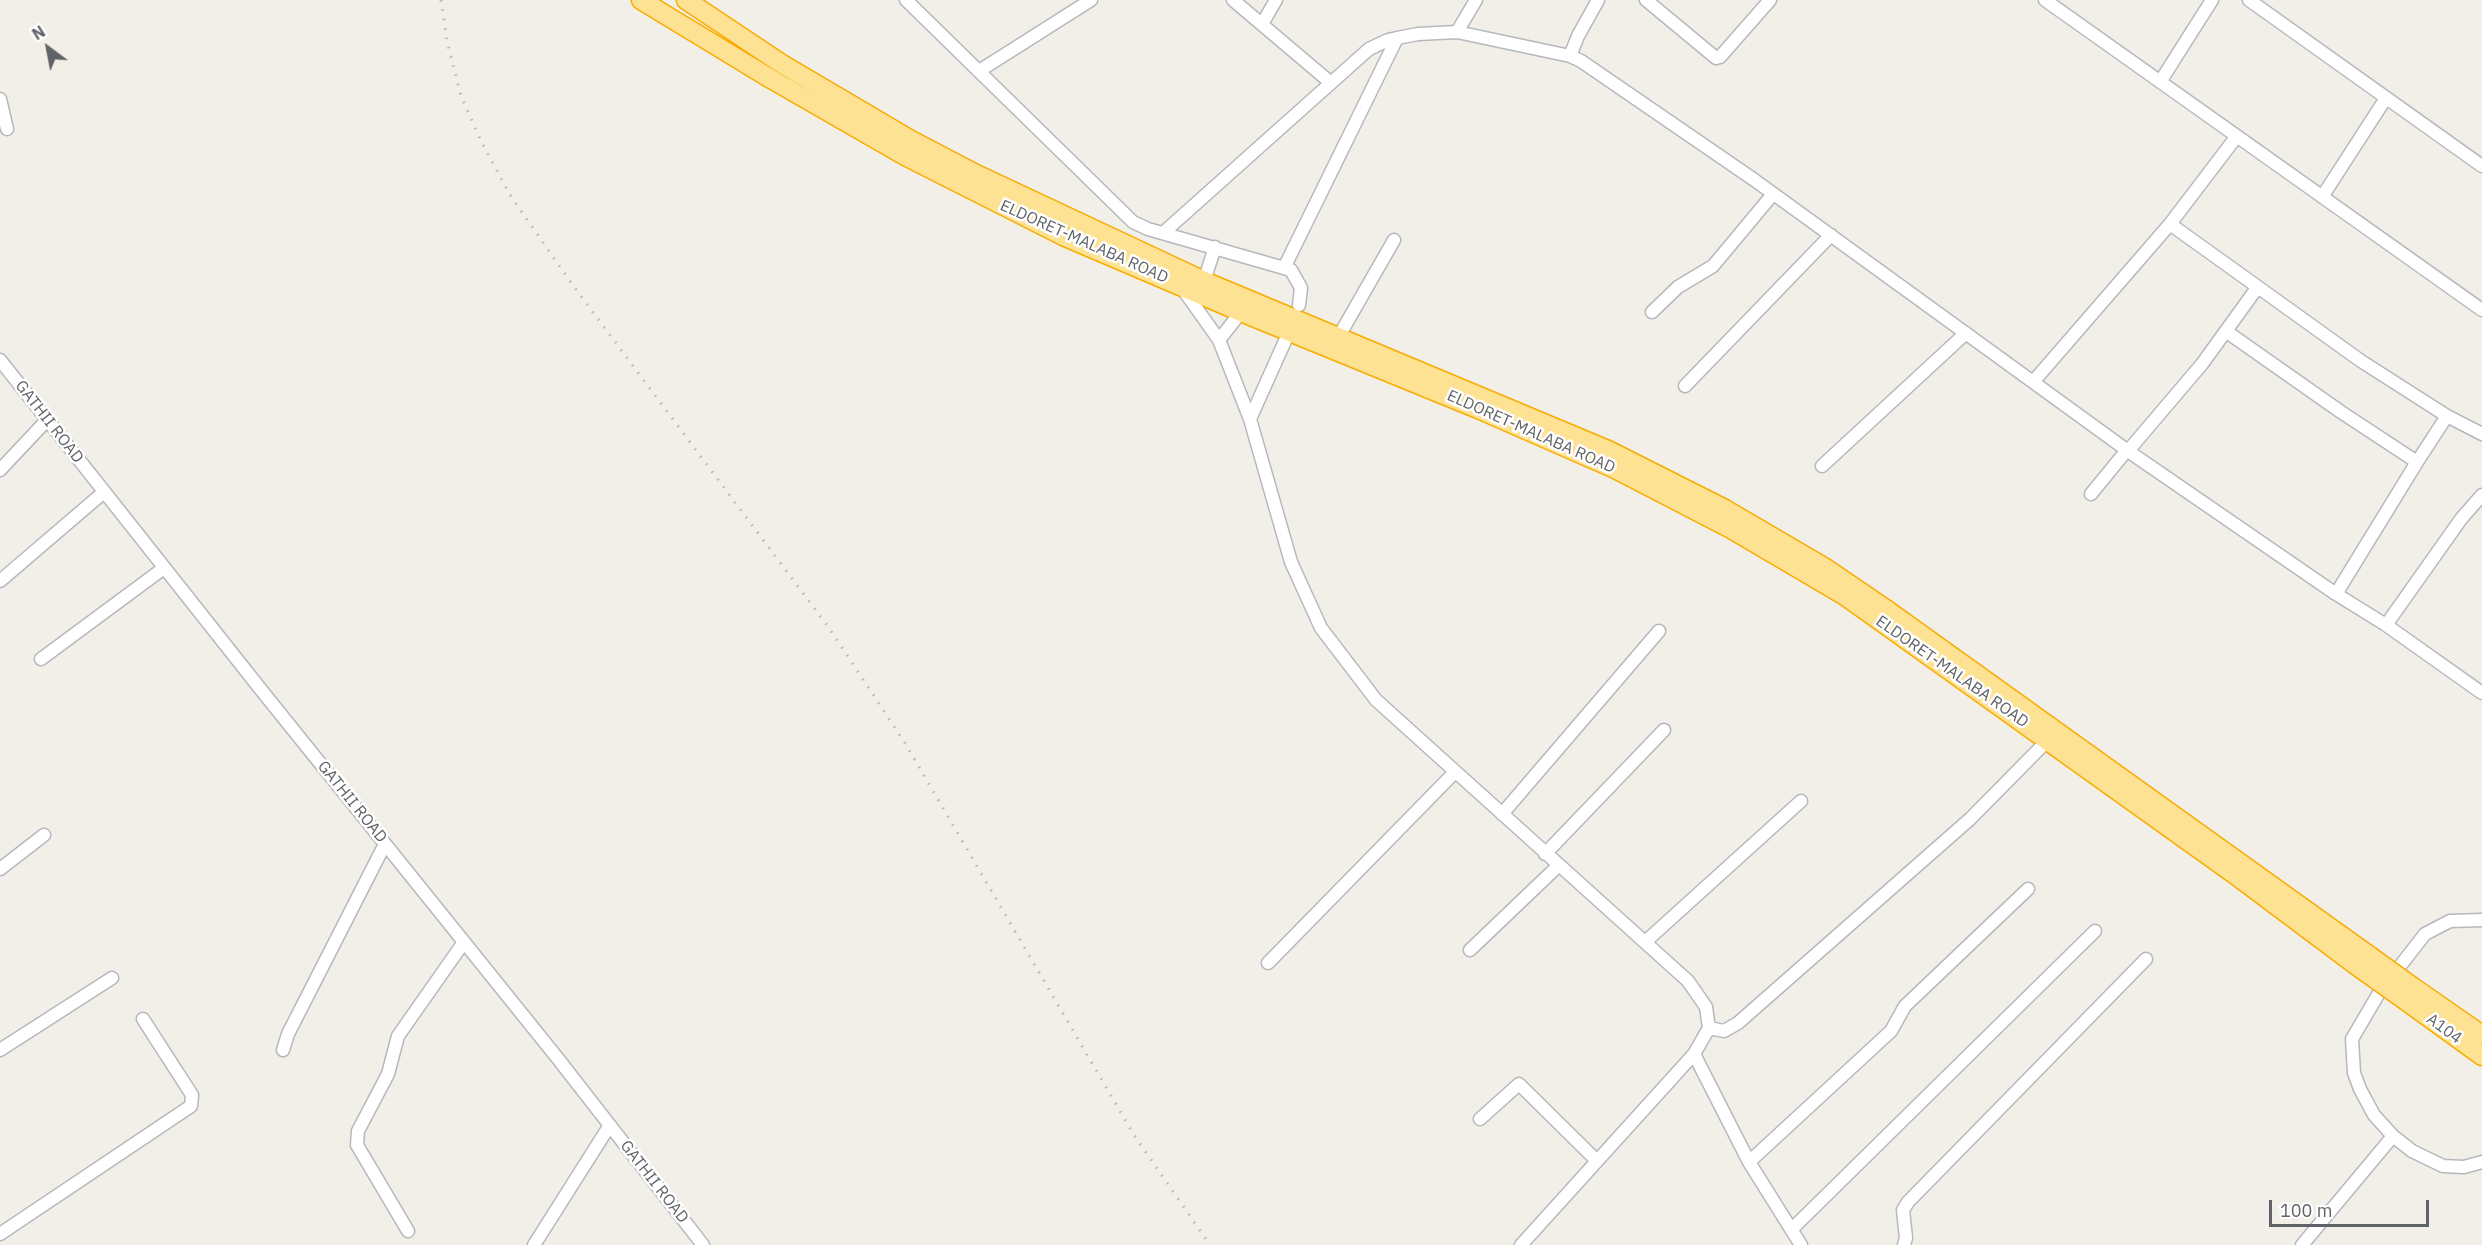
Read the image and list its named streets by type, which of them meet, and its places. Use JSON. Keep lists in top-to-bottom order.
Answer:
{
  "streets": {
    "highway": ["ELDORET-MALABA ROAD", "A104"],
    "street": ["GATHII ROAD"]
  },
  "scale_bar": "100 m",
  "north": "top left"
}
